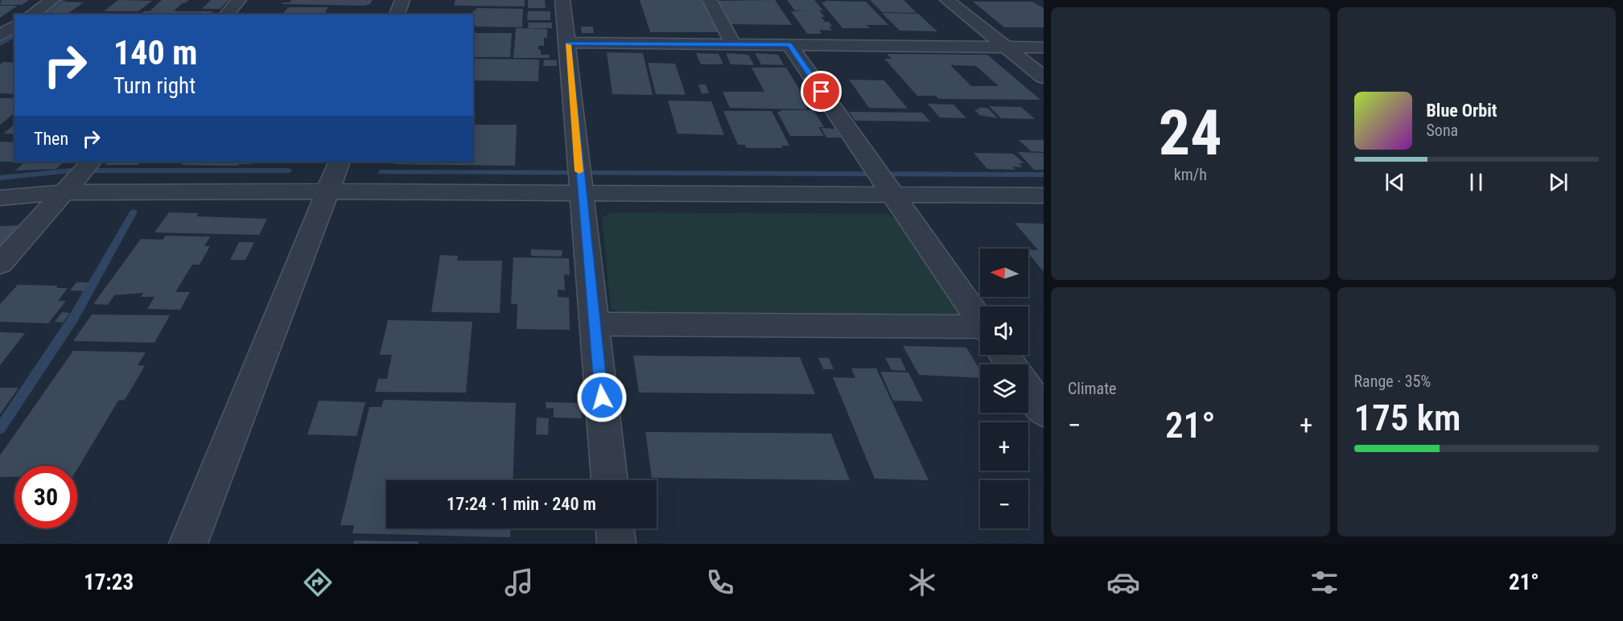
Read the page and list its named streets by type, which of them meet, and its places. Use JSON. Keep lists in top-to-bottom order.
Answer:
{
  "north": "left",
  "page": {
    "tile": [
      ["24", "km/h"],
      "Climate",
      ["Range · 35%", "175 km"]
    ],
    "turn": ["140 m", "Turn right"],
    "song": ["Blue Orbit", "Sona"],
    "then": "Then",
    "map_buttons": ["+", "−"],
    "heat": ["−", "21°", "+"],
    "limit": "30",
    "trip": "17:24 · 1 min · 240 m",
    "tabs": ["17:23", "21°"]
  }
}
